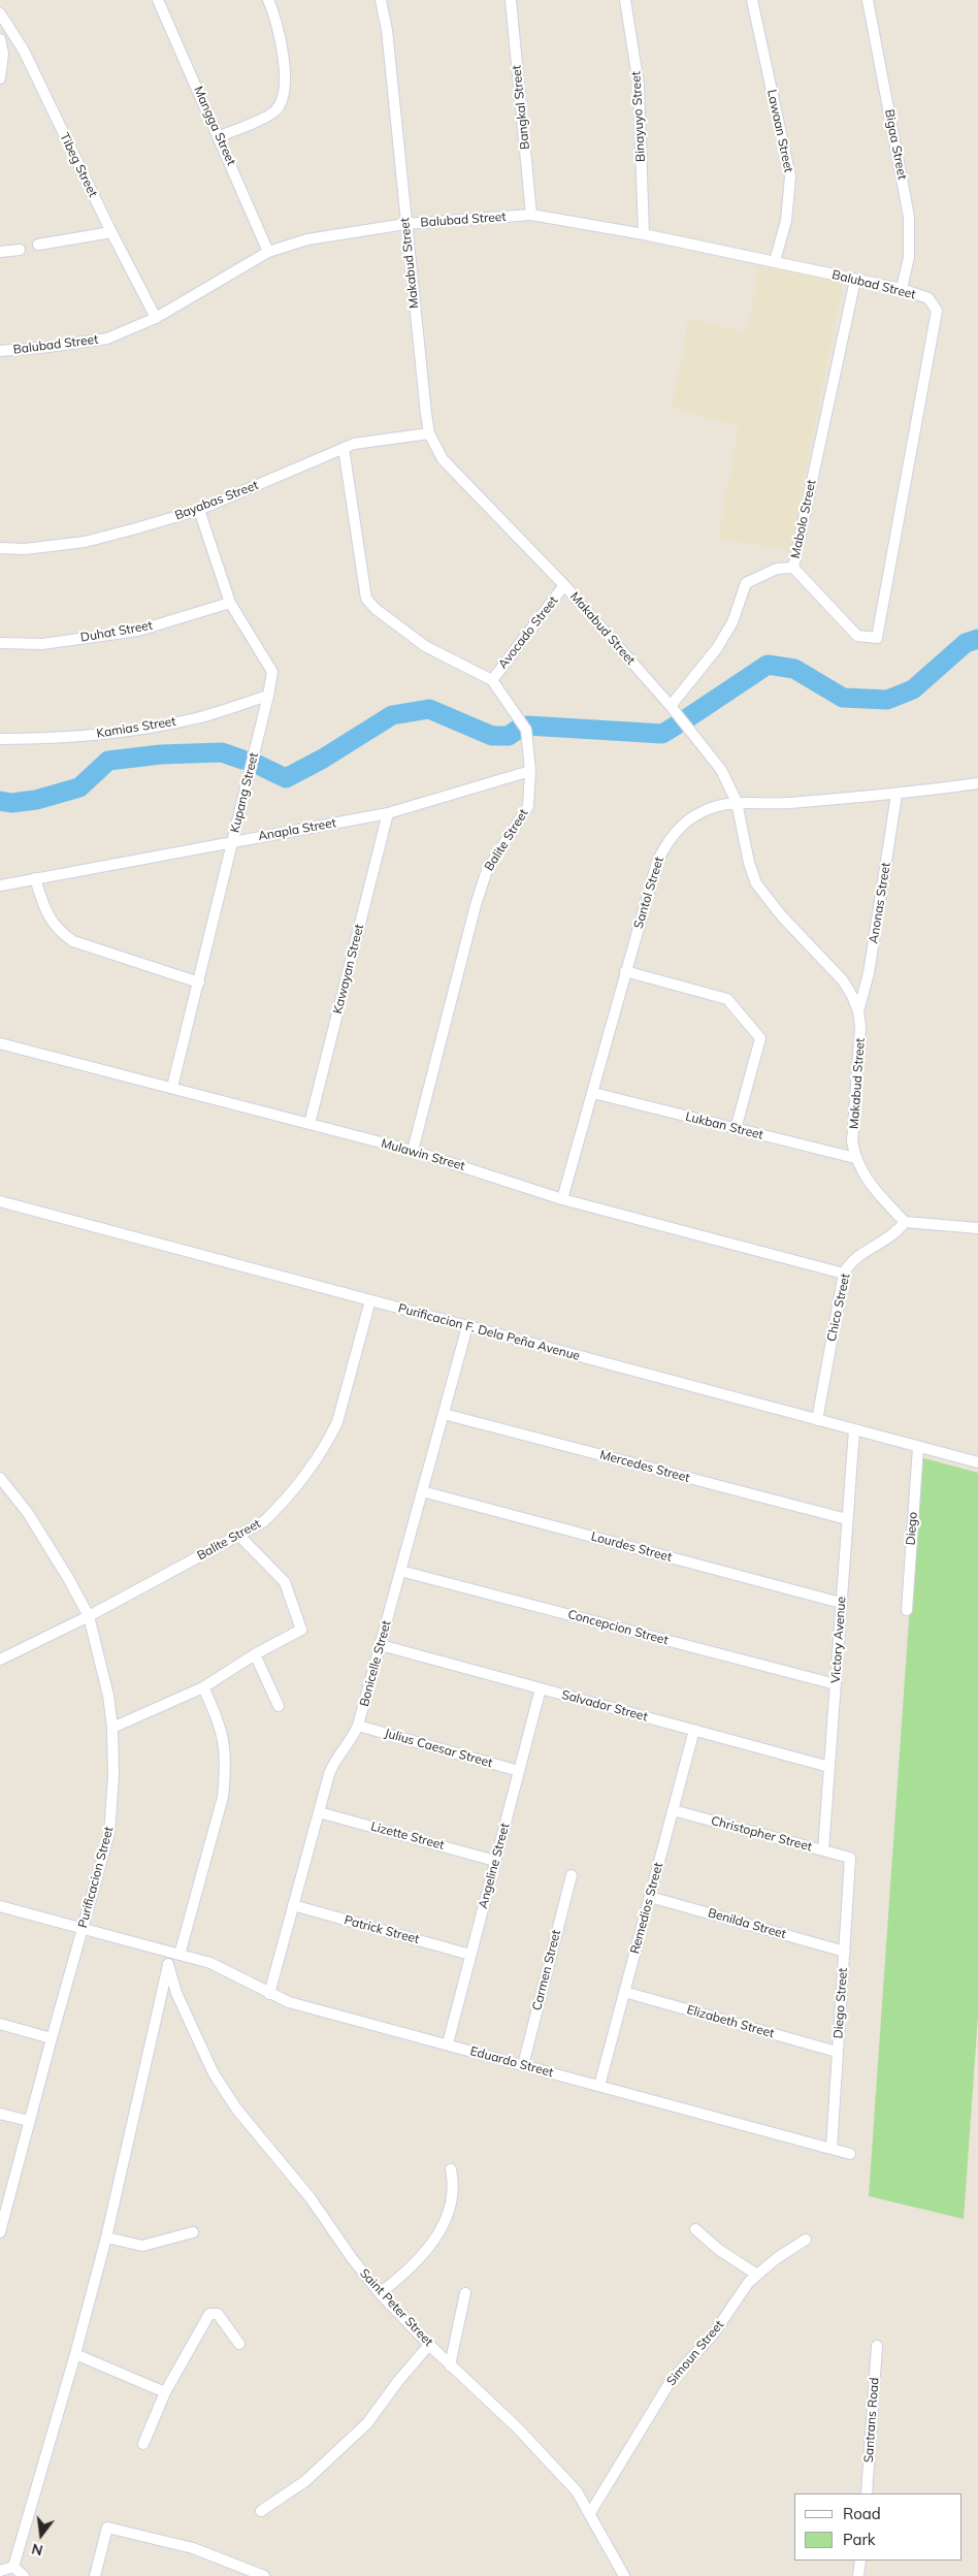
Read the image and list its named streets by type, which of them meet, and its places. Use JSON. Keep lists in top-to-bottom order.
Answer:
{
  "streets": {
    "street": [
      "Bangkal Street",
      "Binayuyo Street",
      "Mangga Street",
      "Lawaan Street",
      "Bigaa Street",
      "Tibeg Street",
      "Balubad Street",
      "Makabud Street",
      "Bayabas Street",
      "Mabolo Street",
      "Duhat Street",
      "Avocado Street",
      "Kamias Street",
      "Kupang Street",
      "Anapla Street",
      "Balite Street",
      "Santol Street",
      "Anonas Street",
      "Kawayan Street",
      "Lukban Street",
      "Mulawin Street",
      "Chico Street",
      "Purificacion F. Dela Peña Avenue",
      "Mercedes Street",
      "Diego",
      "Lourdes Street",
      "Concepcion Street",
      "Victory Avenue",
      "Bonicelle Street",
      "Salvador Street",
      "Julius Caesar Street",
      "Christopher Street",
      "Lizette Street",
      "Angeline Street",
      "Purificacion Street",
      "Remedios Street",
      "Benilda Street",
      "Patrick Street",
      "Carmen Street",
      "Diego Street",
      "Elizabeth Street",
      "Eduardo Street",
      "Saint Peter Street",
      "Simoun Street",
      "Santrans Road"
    ]
  },
  "crossings": [
    ["Bangkal Street", "Balubad Street"],
    ["Binayuyo Street", "Balubad Street"],
    ["Mangga Street", "Balubad Street"],
    ["Lawaan Street", "Balubad Street"],
    ["Bigaa Street", "Balubad Street"],
    ["Tibeg Street", "Balubad Street"],
    ["Balubad Street", "Makabud Street"],
    ["Balubad Street", "Mabolo Street"],
    ["Makabud Street", "Bayabas Street"],
    ["Makabud Street", "Mabolo Street"],
    ["Makabud Street", "Avocado Street"],
    ["Makabud Street", "Santol Street"],
    ["Makabud Street", "Anonas Street"],
    ["Makabud Street", "Lukban Street"],
    ["Makabud Street", "Chico Street"],
    ["Bayabas Street", "Kupang Street"],
    ["Bayabas Street", "Balite Street"],
    ["Duhat Street", "Kupang Street"],
    ["Avocado Street", "Balite Street"],
    ["Kamias Street", "Kupang Street"],
    ["Kupang Street", "Anapla Street"],
    ["Kupang Street", "Mulawin Street"],
    ["Anapla Street", "Balite Street"],
    ["Anapla Street", "Kawayan Street"],
    ["Balite Street", "Mulawin Street"],
    ["Balite Street", "Purificacion F. Dela Peña Avenue"],
    ["Balite Street", "Purificacion Street"],
    ["Santol Street", "Anonas Street"],
    ["Santol Street", "Lukban Street"],
    ["Santol Street", "Mulawin Street"],
    ["Kawayan Street", "Mulawin Street"],
    ["Mulawin Street", "Chico Street"],
    ["Chico Street", "Purificacion F. Dela Peña Avenue"],
    ["Purificacion F. Dela Peña Avenue", "Diego"],
    ["Purificacion F. Dela Peña Avenue", "Victory Avenue"],
    ["Purificacion F. Dela Peña Avenue", "Bonicelle Street"],
    ["Mercedes Street", "Victory Avenue"],
    ["Mercedes Street", "Bonicelle Street"],
    ["Lourdes Street", "Victory Avenue"],
    ["Lourdes Street", "Bonicelle Street"],
    ["Concepcion Street", "Victory Avenue"],
    ["Concepcion Street", "Bonicelle Street"],
    ["Victory Avenue", "Salvador Street"],
    ["Victory Avenue", "Christopher Street"],
    ["Bonicelle Street", "Salvador Street"],
    ["Bonicelle Street", "Julius Caesar Street"],
    ["Bonicelle Street", "Lizette Street"],
    ["Bonicelle Street", "Patrick Street"],
    ["Bonicelle Street", "Eduardo Street"],
    ["Salvador Street", "Angeline Street"],
    ["Salvador Street", "Remedios Street"],
    ["Julius Caesar Street", "Angeline Street"],
    ["Christopher Street", "Remedios Street"],
    ["Christopher Street", "Diego Street"],
    ["Lizette Street", "Angeline Street"],
    ["Angeline Street", "Patrick Street"],
    ["Angeline Street", "Eduardo Street"],
    ["Purificacion Street", "Eduardo Street"],
    ["Remedios Street", "Benilda Street"],
    ["Remedios Street", "Elizabeth Street"],
    ["Remedios Street", "Eduardo Street"],
    ["Benilda Street", "Diego Street"],
    ["Carmen Street", "Eduardo Street"],
    ["Diego Street", "Elizabeth Street"],
    ["Diego Street", "Eduardo Street"],
    ["Saint Peter Street", "Simoun Street"]
  ],
  "legend": ["Road", "Park"],
  "north": "bottom"
}
